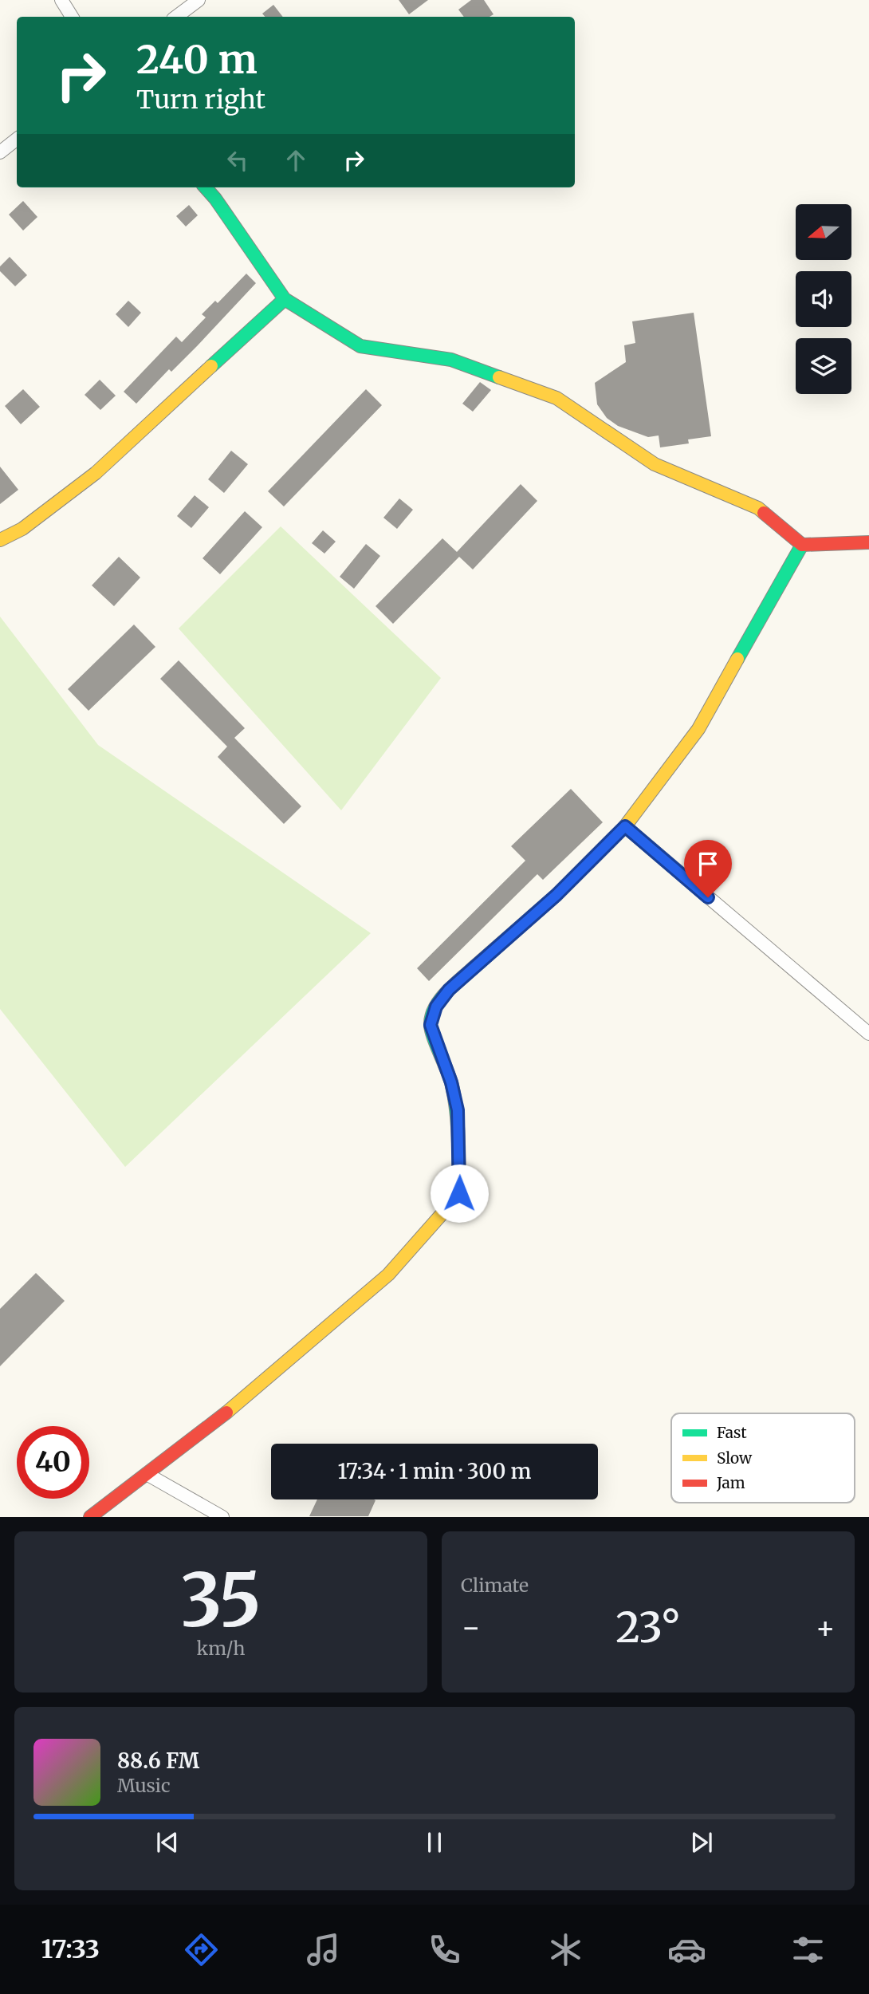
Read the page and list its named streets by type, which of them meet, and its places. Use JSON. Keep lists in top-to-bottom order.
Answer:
{
  "legend": ["Fast", "Slow", "Jam"],
  "north": "left",
  "page": {
    "turn": ["240 m", "Turn right"],
    "limit": "40",
    "trip": "17:34 · 1 min · 300 m",
    "tile": [
      ["35", "km/h"],
      "Climate"
    ],
    "heat": ["−", "23°", "+"],
    "song": ["88.6 FM", "Music"],
    "tabs": "17:33"
  }
}
